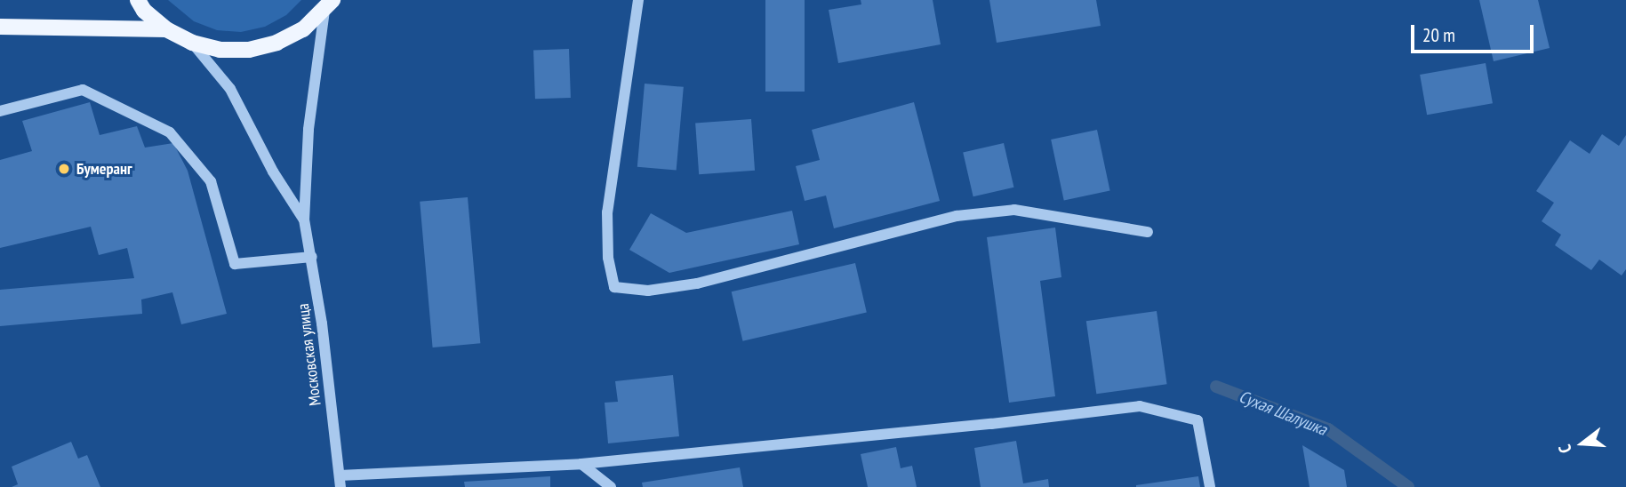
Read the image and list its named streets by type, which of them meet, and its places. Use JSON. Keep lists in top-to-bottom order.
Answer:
{
  "streets": {
    "street": ["Московская улица"]
  },
  "water": ["Сухая Шалушка"],
  "places": ["Бумеранг"],
  "scale_bar": "20 m",
  "north": "left"
}
